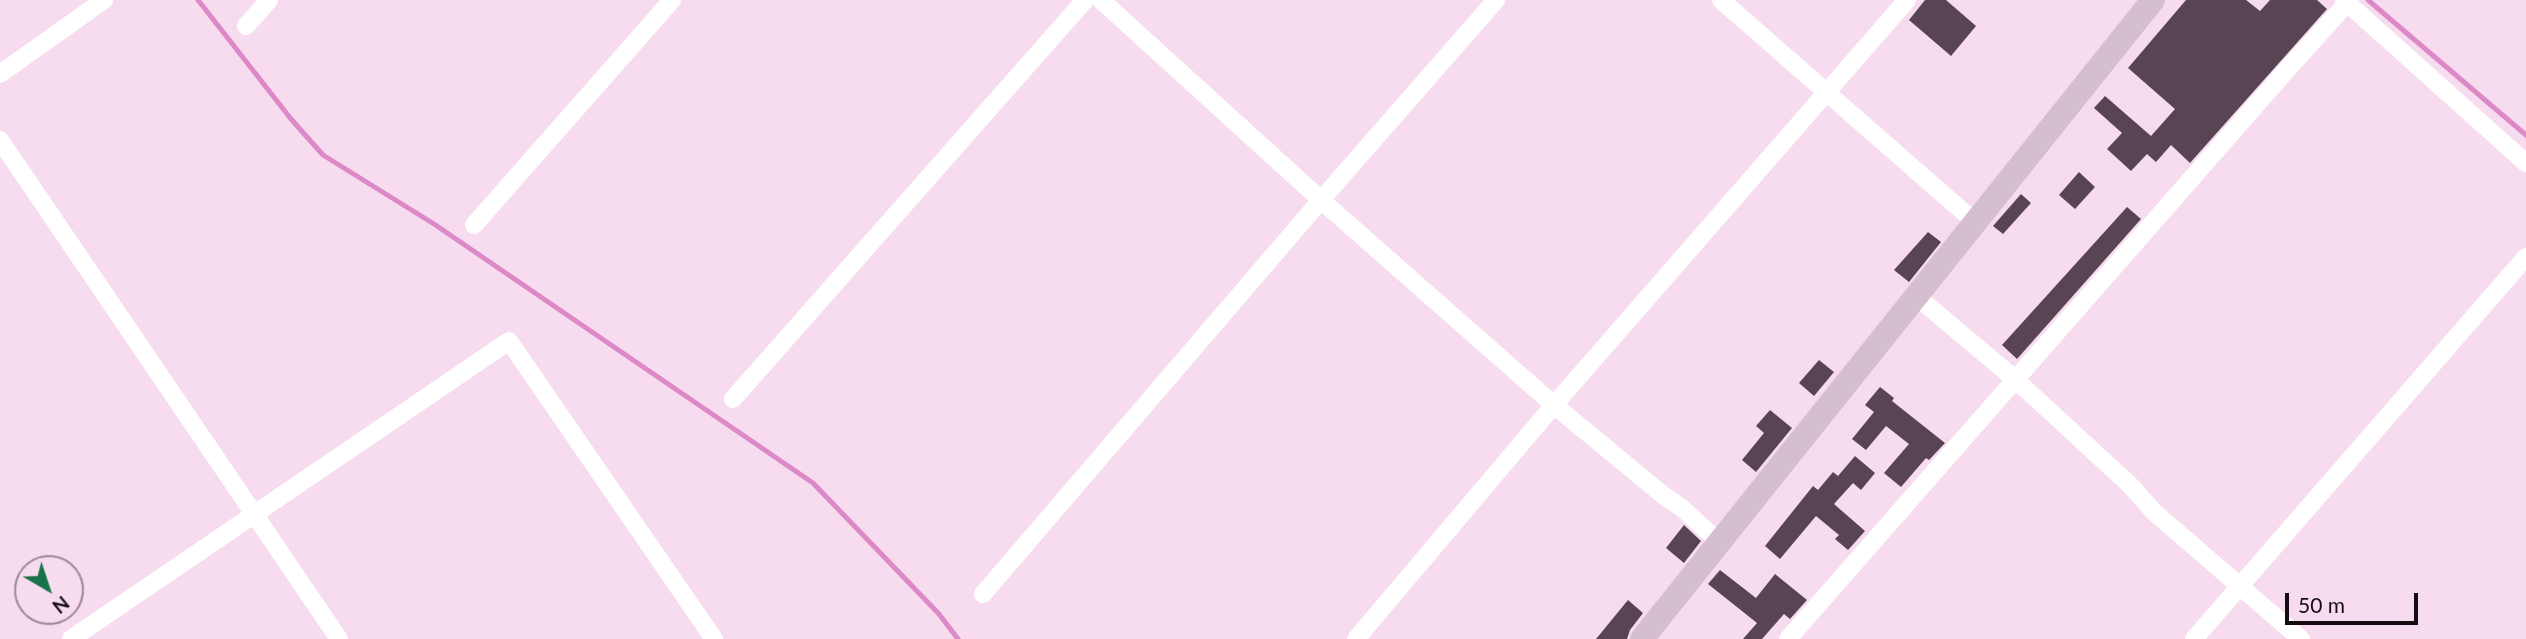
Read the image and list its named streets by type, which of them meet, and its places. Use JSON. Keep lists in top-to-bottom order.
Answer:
{
  "scale_bar": "50 m",
  "north": "bottom right"
}
